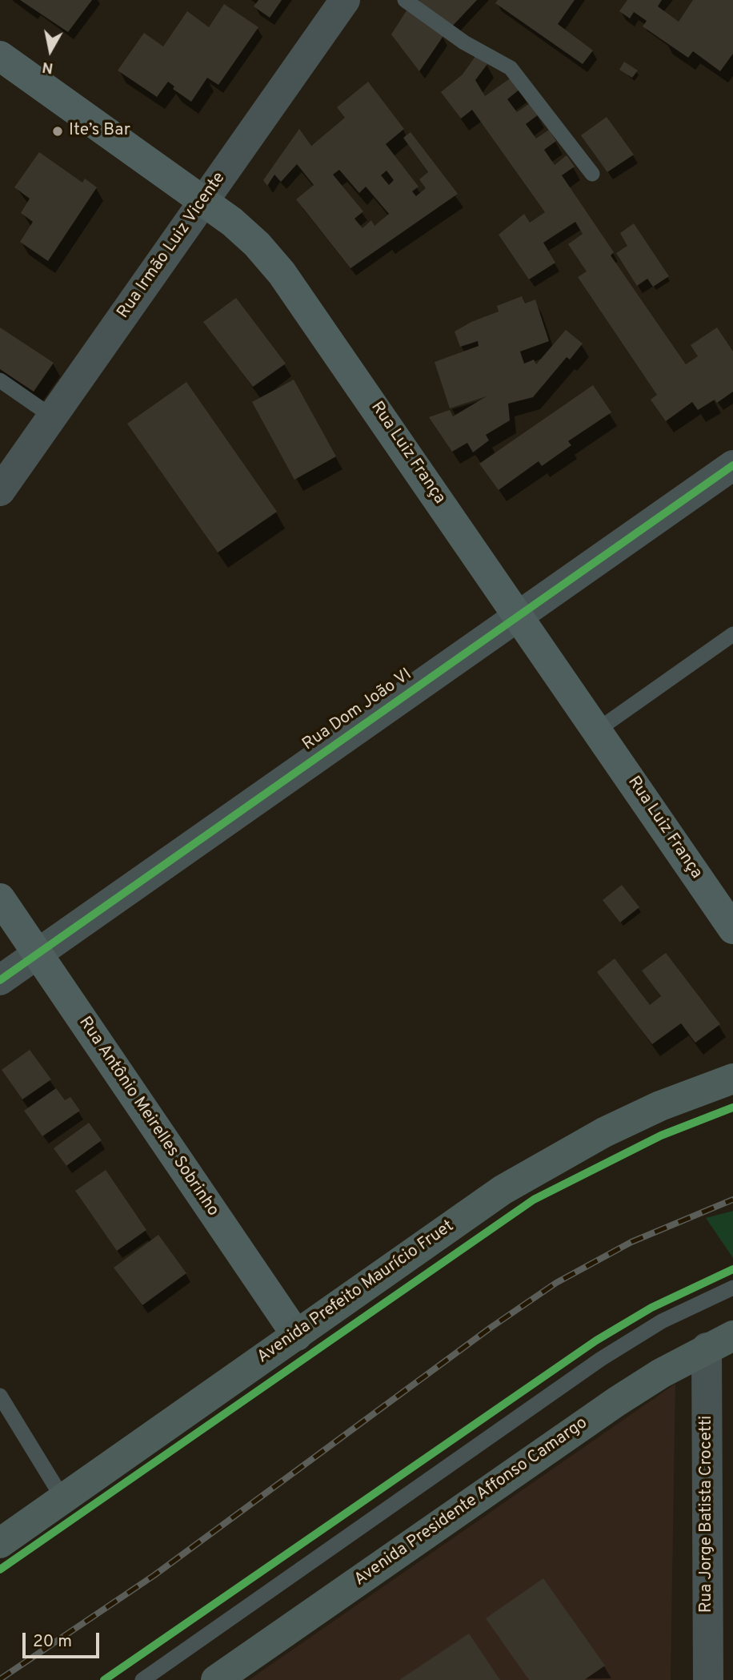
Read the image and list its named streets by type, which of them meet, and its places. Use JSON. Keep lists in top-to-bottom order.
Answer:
{
  "streets": {
    "main road": [
      "Rua Luiz França",
      "Rua Antônio Meirelles Sobrinho",
      "Avenida Prefeito Maurício Fruet",
      "Avenida Presidente Affonso Camargo"
    ],
    "street": ["Rua Irmão Luiz Vicente", "Rua Dom João VI", "Rua Jorge Batista Crocetti"]
  },
  "crossings": [
    ["Rua Irmão Luiz Vicente", "Rua Luiz França"],
    ["Rua Luiz França", "Rua Dom João VI"],
    ["Rua Dom João VI", "Rua Antônio Meirelles Sobrinho"],
    ["Rua Antônio Meirelles Sobrinho", "Avenida Prefeito Maurício Fruet"],
    ["Avenida Presidente Affonso Camargo", "Rua Jorge Batista Crocetti"]
  ],
  "places": ["Ite’s Bar"],
  "scale_bar": "20 m",
  "north": "bottom"
}
